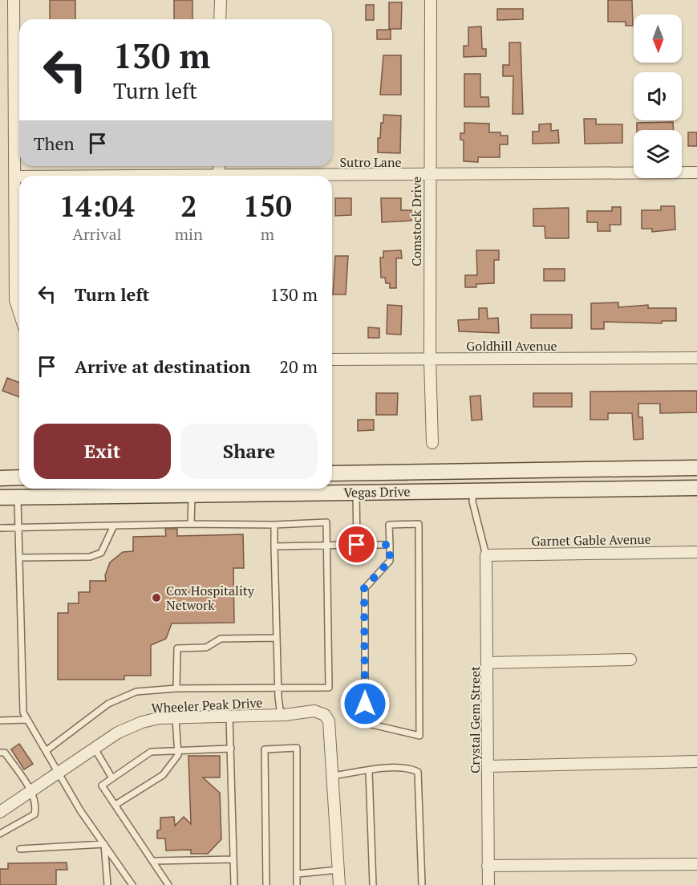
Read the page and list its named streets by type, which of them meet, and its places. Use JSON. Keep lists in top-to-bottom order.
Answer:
{
  "streets": {
    "main road": ["Vegas Drive"],
    "street": [
      "Sutro Lane",
      "Comstock Drive",
      "Goldhill Avenue",
      "Garnet Gable Avenue",
      "Wheeler Peak Drive",
      "Crystal Gem Street"
    ]
  },
  "crossings": [
    ["Sutro Lane", "Comstock Drive"],
    ["Comstock Drive", "Goldhill Avenue"],
    ["Garnet Gable Avenue", "Crystal Gem Street"]
  ],
  "places": ["Cox Hospitality Network"],
  "north": "bottom",
  "page": {
    "turn": ["130 m", "Turn left"],
    "then": "Then",
    "eta": [
      "14:04",
      "Arrival",
      "2",
      "min",
      "150",
      "m"
    ],
    "list": [
      {
        "name": "Turn left",
        "value": "130 m"
      },
      {
        "name": "Arrive at destination",
        "value": "20 m"
      }
    ],
    "buttons": ["Exit", "Share"]
  }
}
